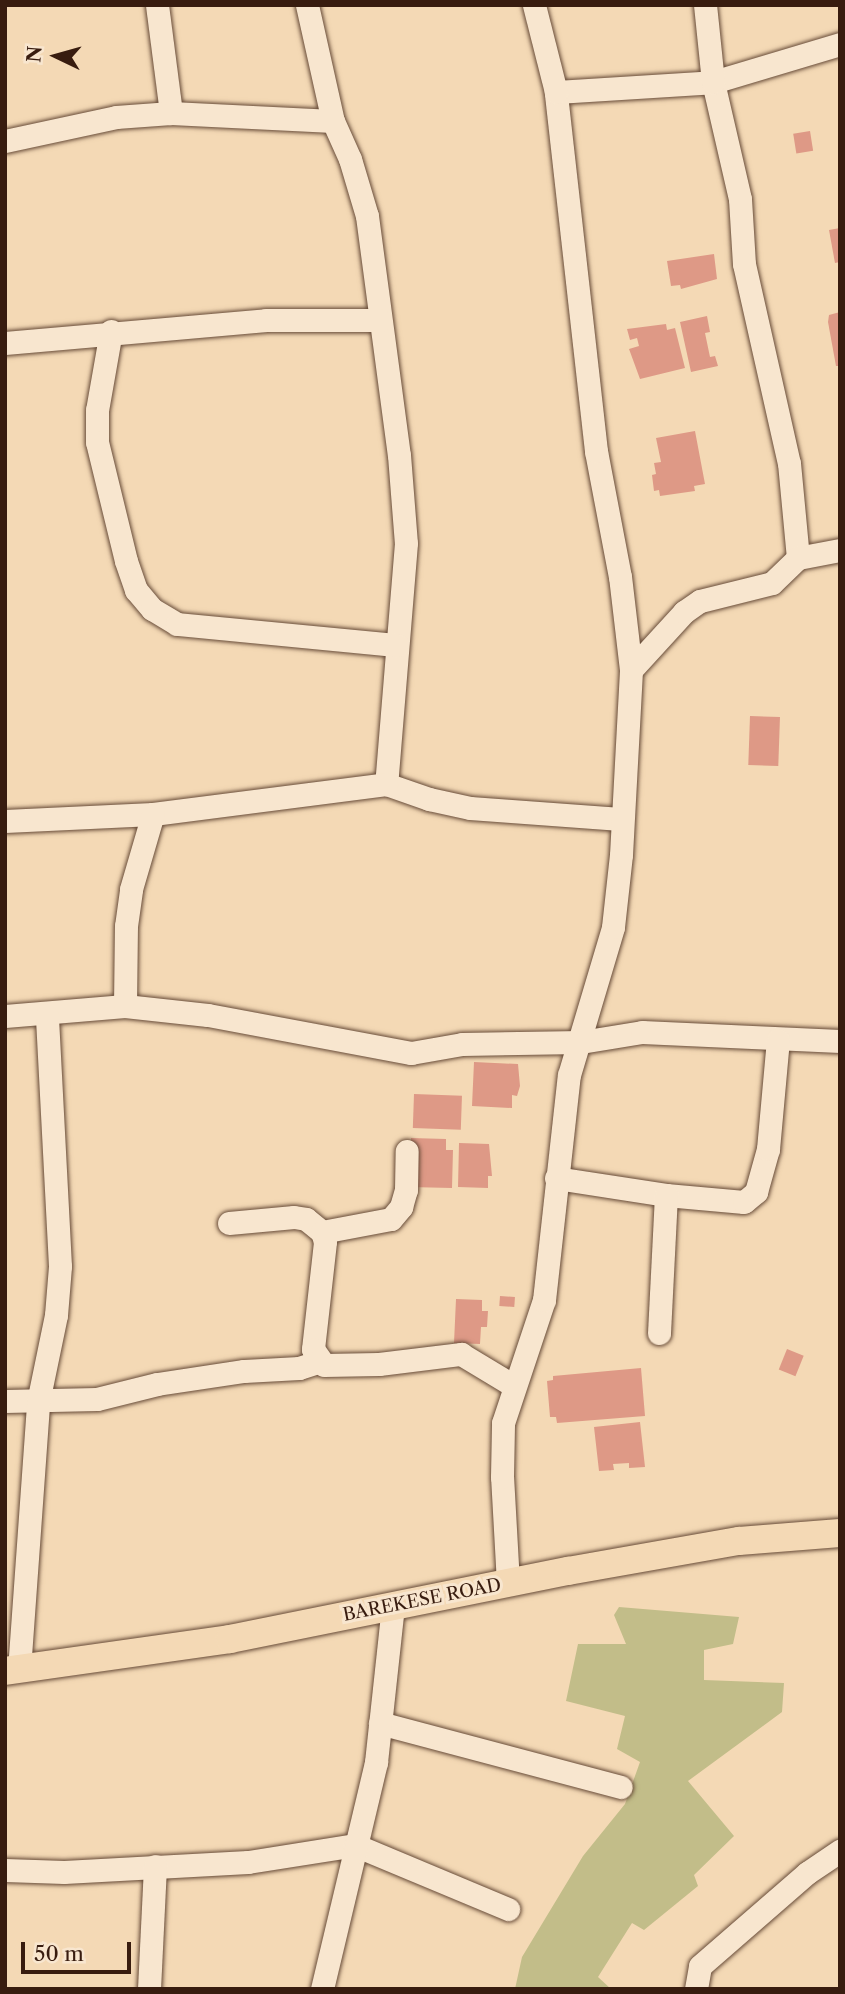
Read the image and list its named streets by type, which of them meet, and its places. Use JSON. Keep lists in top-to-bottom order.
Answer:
{
  "streets": {
    "main road": ["BAREKESE ROAD"]
  },
  "scale_bar": "50 m",
  "north": "left"
}
